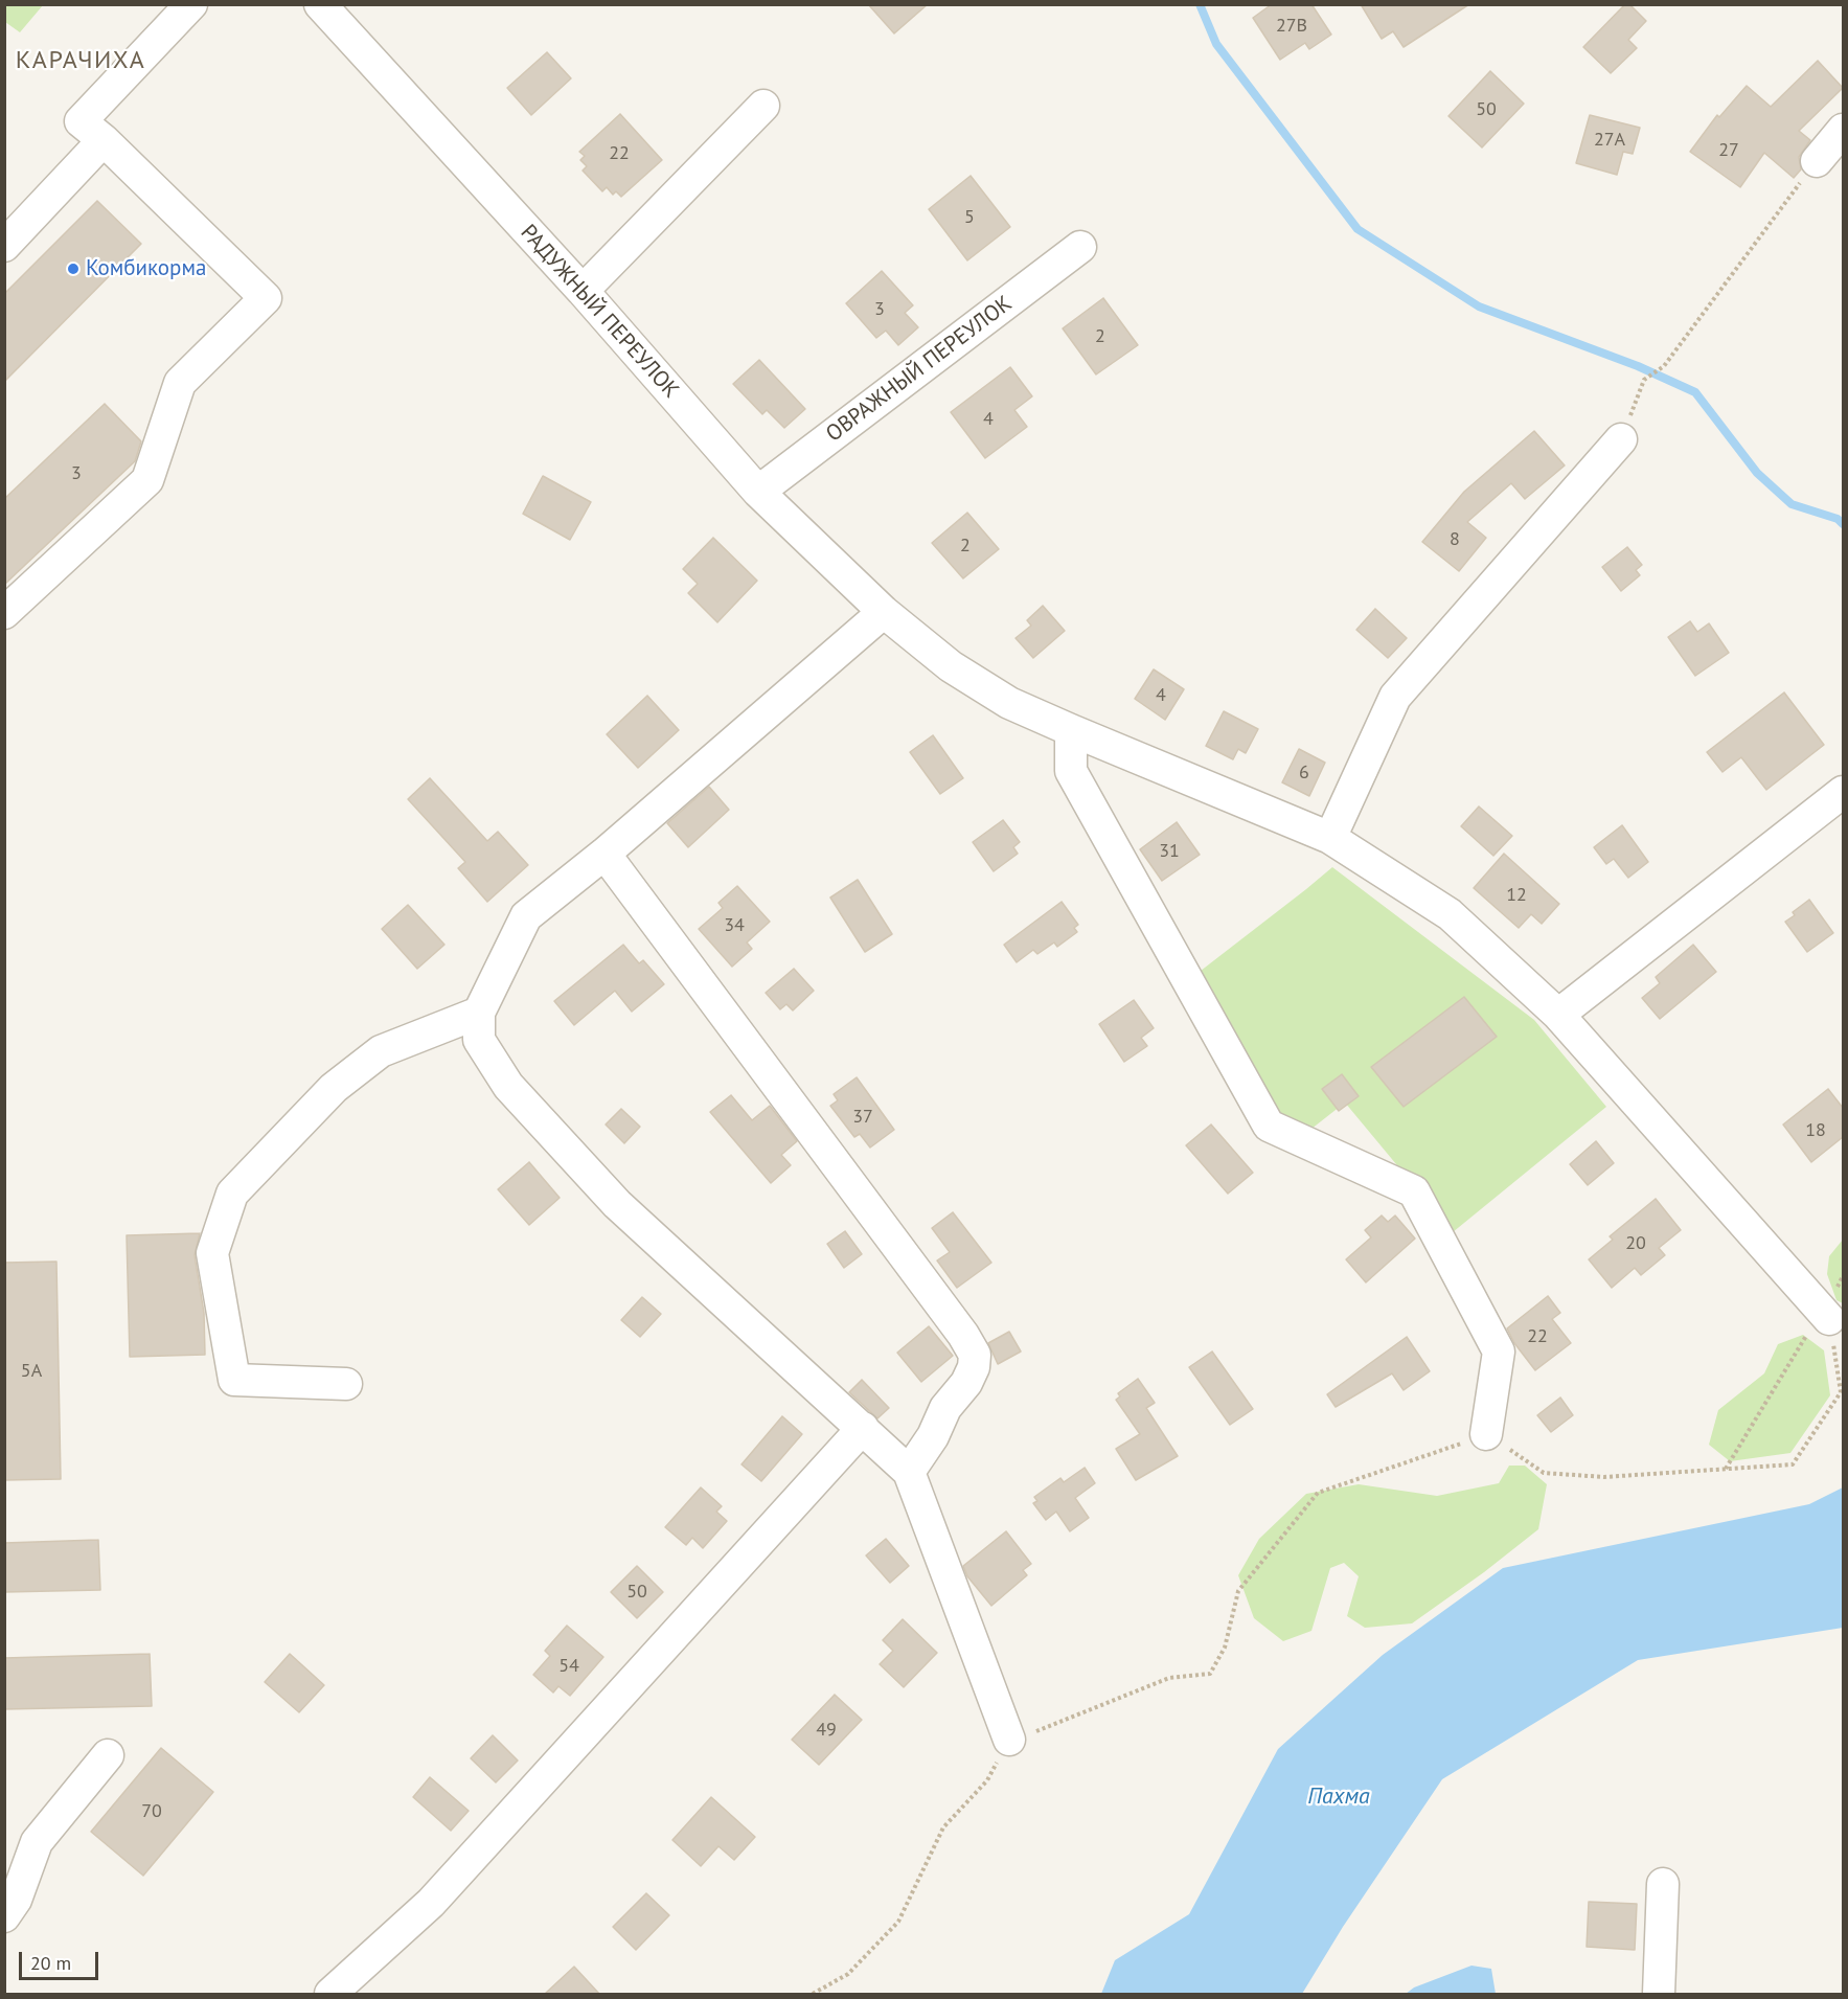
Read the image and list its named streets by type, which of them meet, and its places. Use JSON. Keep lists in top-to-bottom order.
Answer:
{
  "streets": {
    "street": ["РАДУЖНЫЙ ПЕРЕУЛОК", "ОВРАЖНЫЙ ПЕРЕУЛОК"]
  },
  "crossings": [
    ["РАДУЖНЫЙ ПЕРЕУЛОК", "ОВРАЖНЫЙ ПЕРЕУЛОК"]
  ],
  "districts": ["КАРАЧИХА"],
  "water": ["Пахма"],
  "places": ["Комбикорма"],
  "house_numbers": [
    "27В",
    "50",
    "27А",
    "27",
    "22",
    "5",
    "3",
    "2",
    "4",
    "3",
    "8",
    "2",
    "4",
    "6",
    "31",
    "12",
    "34",
    "37",
    "18",
    "20",
    "22",
    "5А",
    "50",
    "54",
    "49",
    "70"
  ],
  "scale_bar": "20 m"
}
